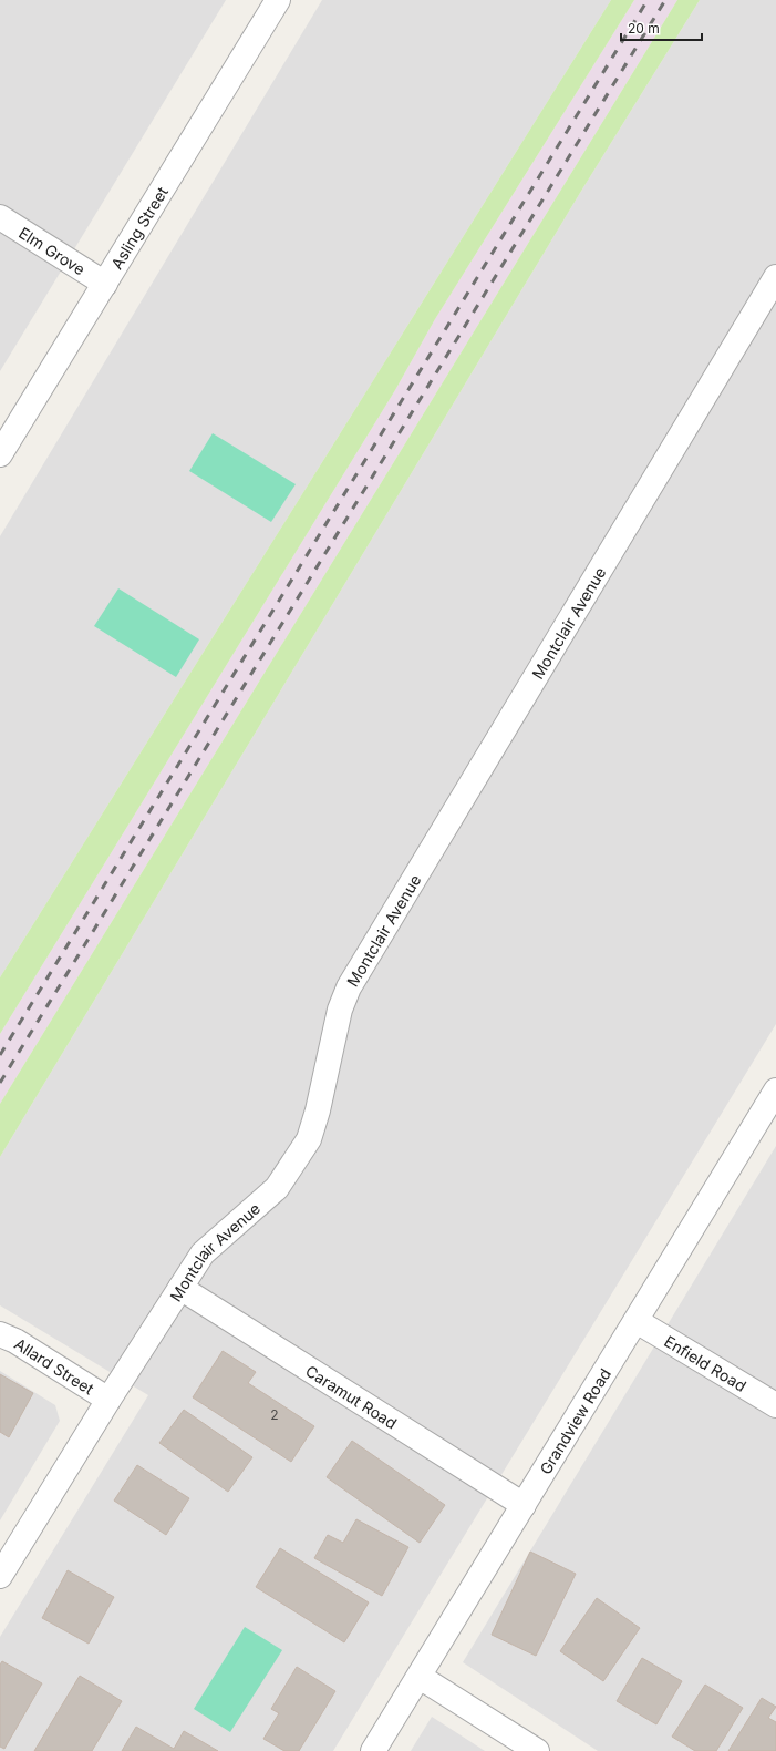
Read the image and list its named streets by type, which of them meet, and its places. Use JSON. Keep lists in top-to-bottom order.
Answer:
{
  "streets": {
    "street": [
      "Asling Street",
      "Elm Grove",
      "Montclair Avenue",
      "Enfield Road",
      "Allard Street",
      "Caramut Road",
      "Grandview Road"
    ]
  },
  "crossings": [
    ["Asling Street", "Elm Grove"],
    ["Montclair Avenue", "Allard Street"],
    ["Montclair Avenue", "Caramut Road"],
    ["Enfield Road", "Grandview Road"],
    ["Caramut Road", "Grandview Road"]
  ],
  "house_numbers": ["2"],
  "scale_bar": "20 m"
}
